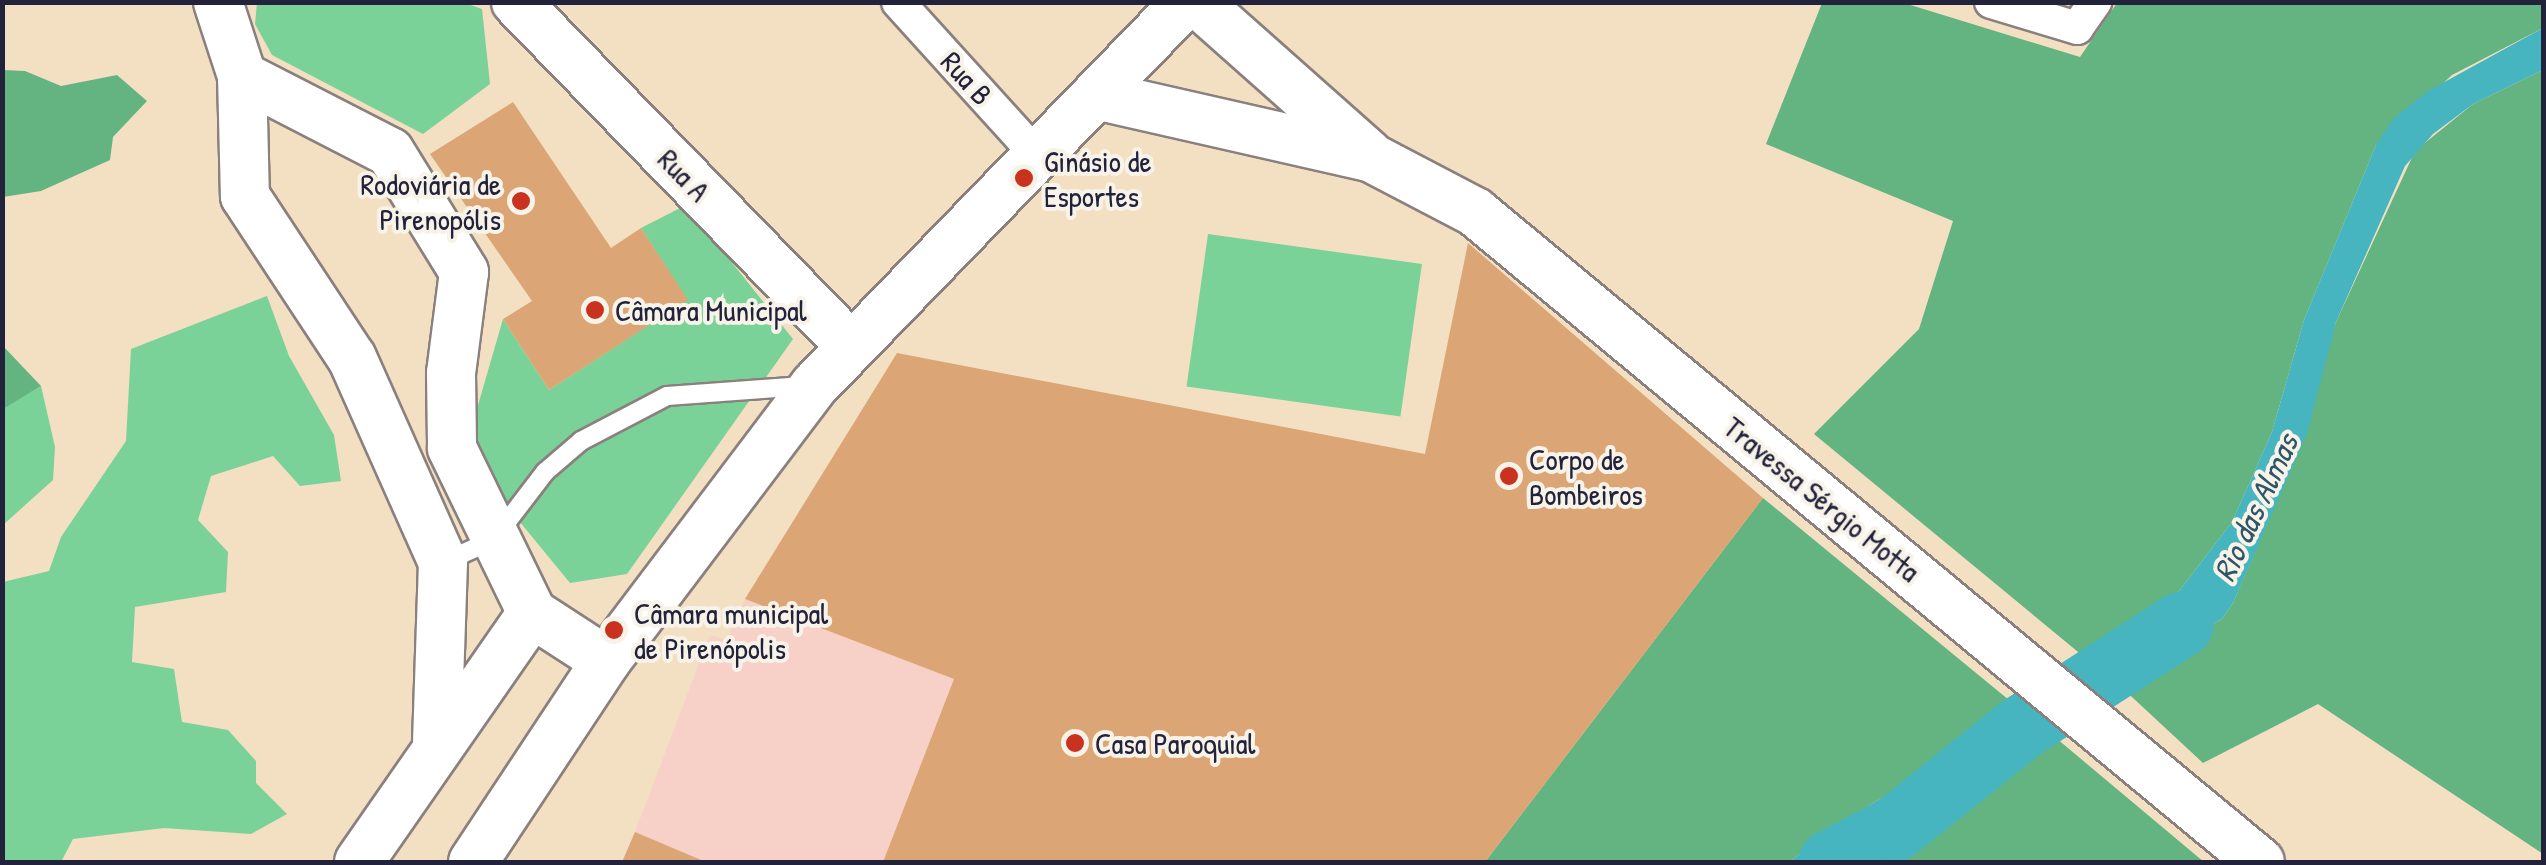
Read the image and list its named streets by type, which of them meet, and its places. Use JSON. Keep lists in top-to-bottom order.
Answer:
{
  "streets": {
    "street": ["Rua B", "Rua A", "Travessa Sérgio Motta"]
  },
  "water": ["Rio das Almas"],
  "places": [
    "Ginásio de Esportes",
    "Rodoviária de Pirenopólis",
    "Câmara Municipal",
    "Corpo de Bombeiros",
    "Câmara municipal de Pirenópolis",
    "Casa Paroquial"
  ]
}
